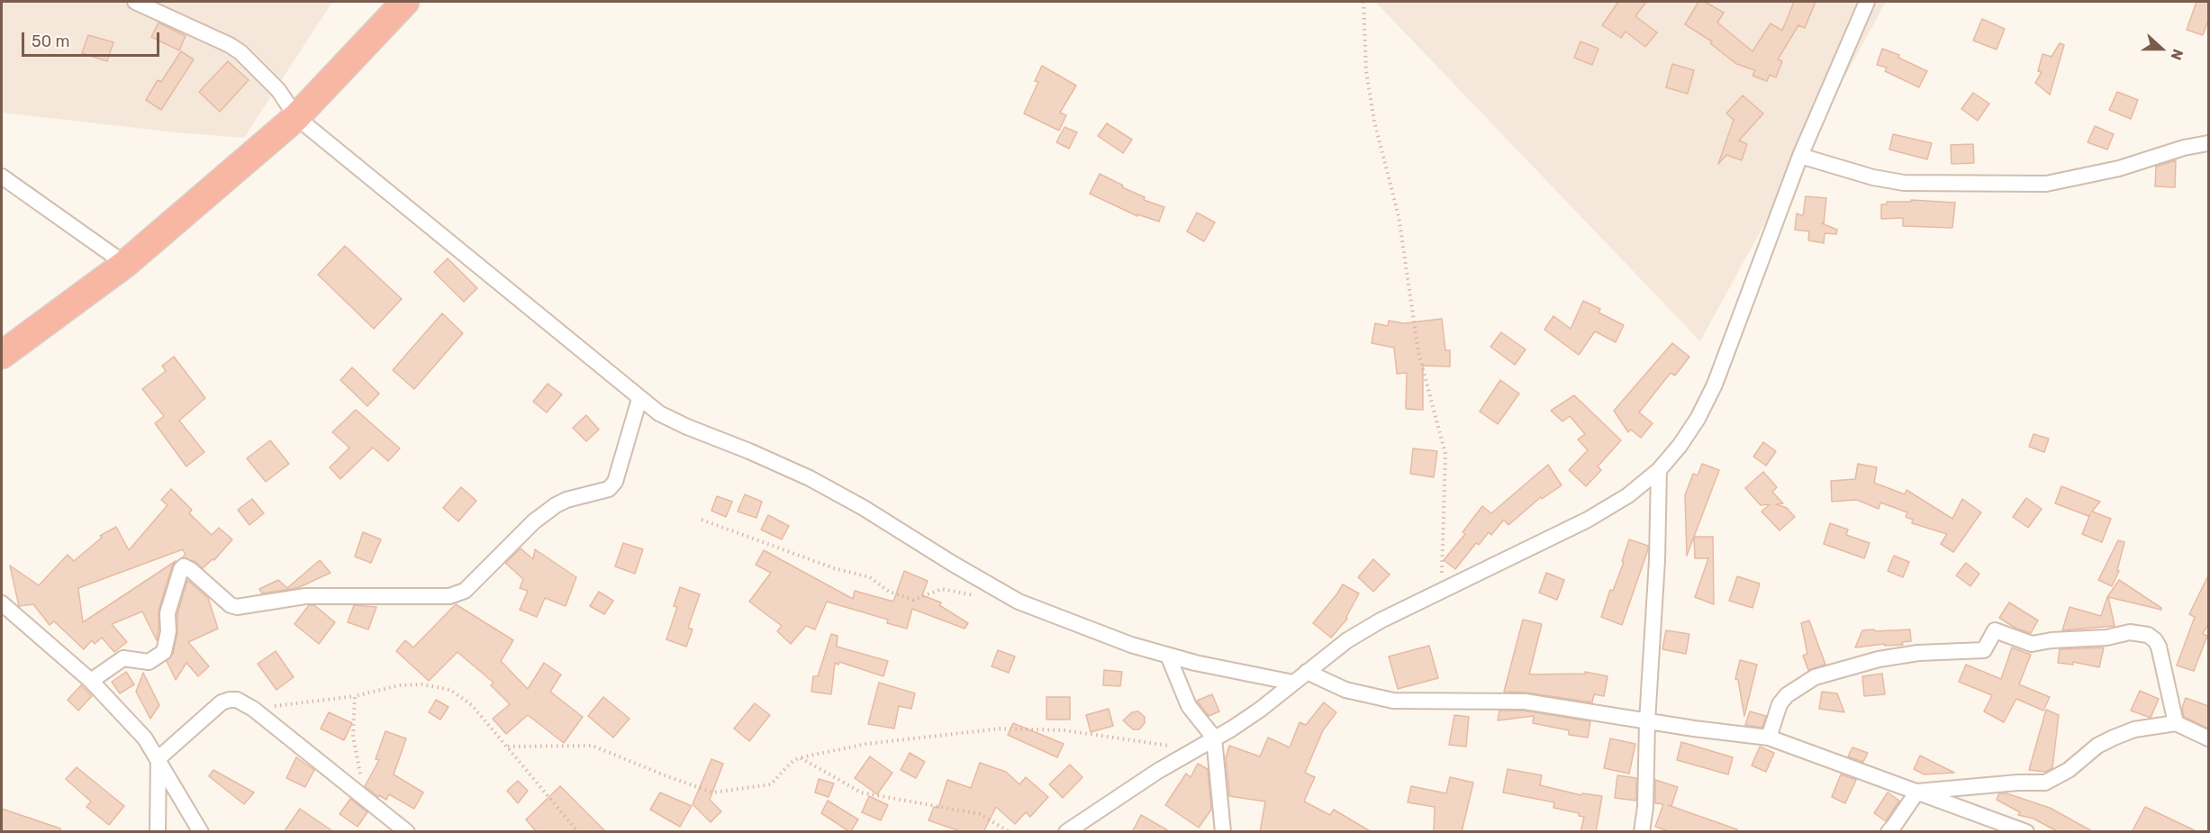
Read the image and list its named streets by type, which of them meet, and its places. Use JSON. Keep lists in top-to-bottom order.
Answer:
{
  "scale_bar": "50 m",
  "north": "right"
}
